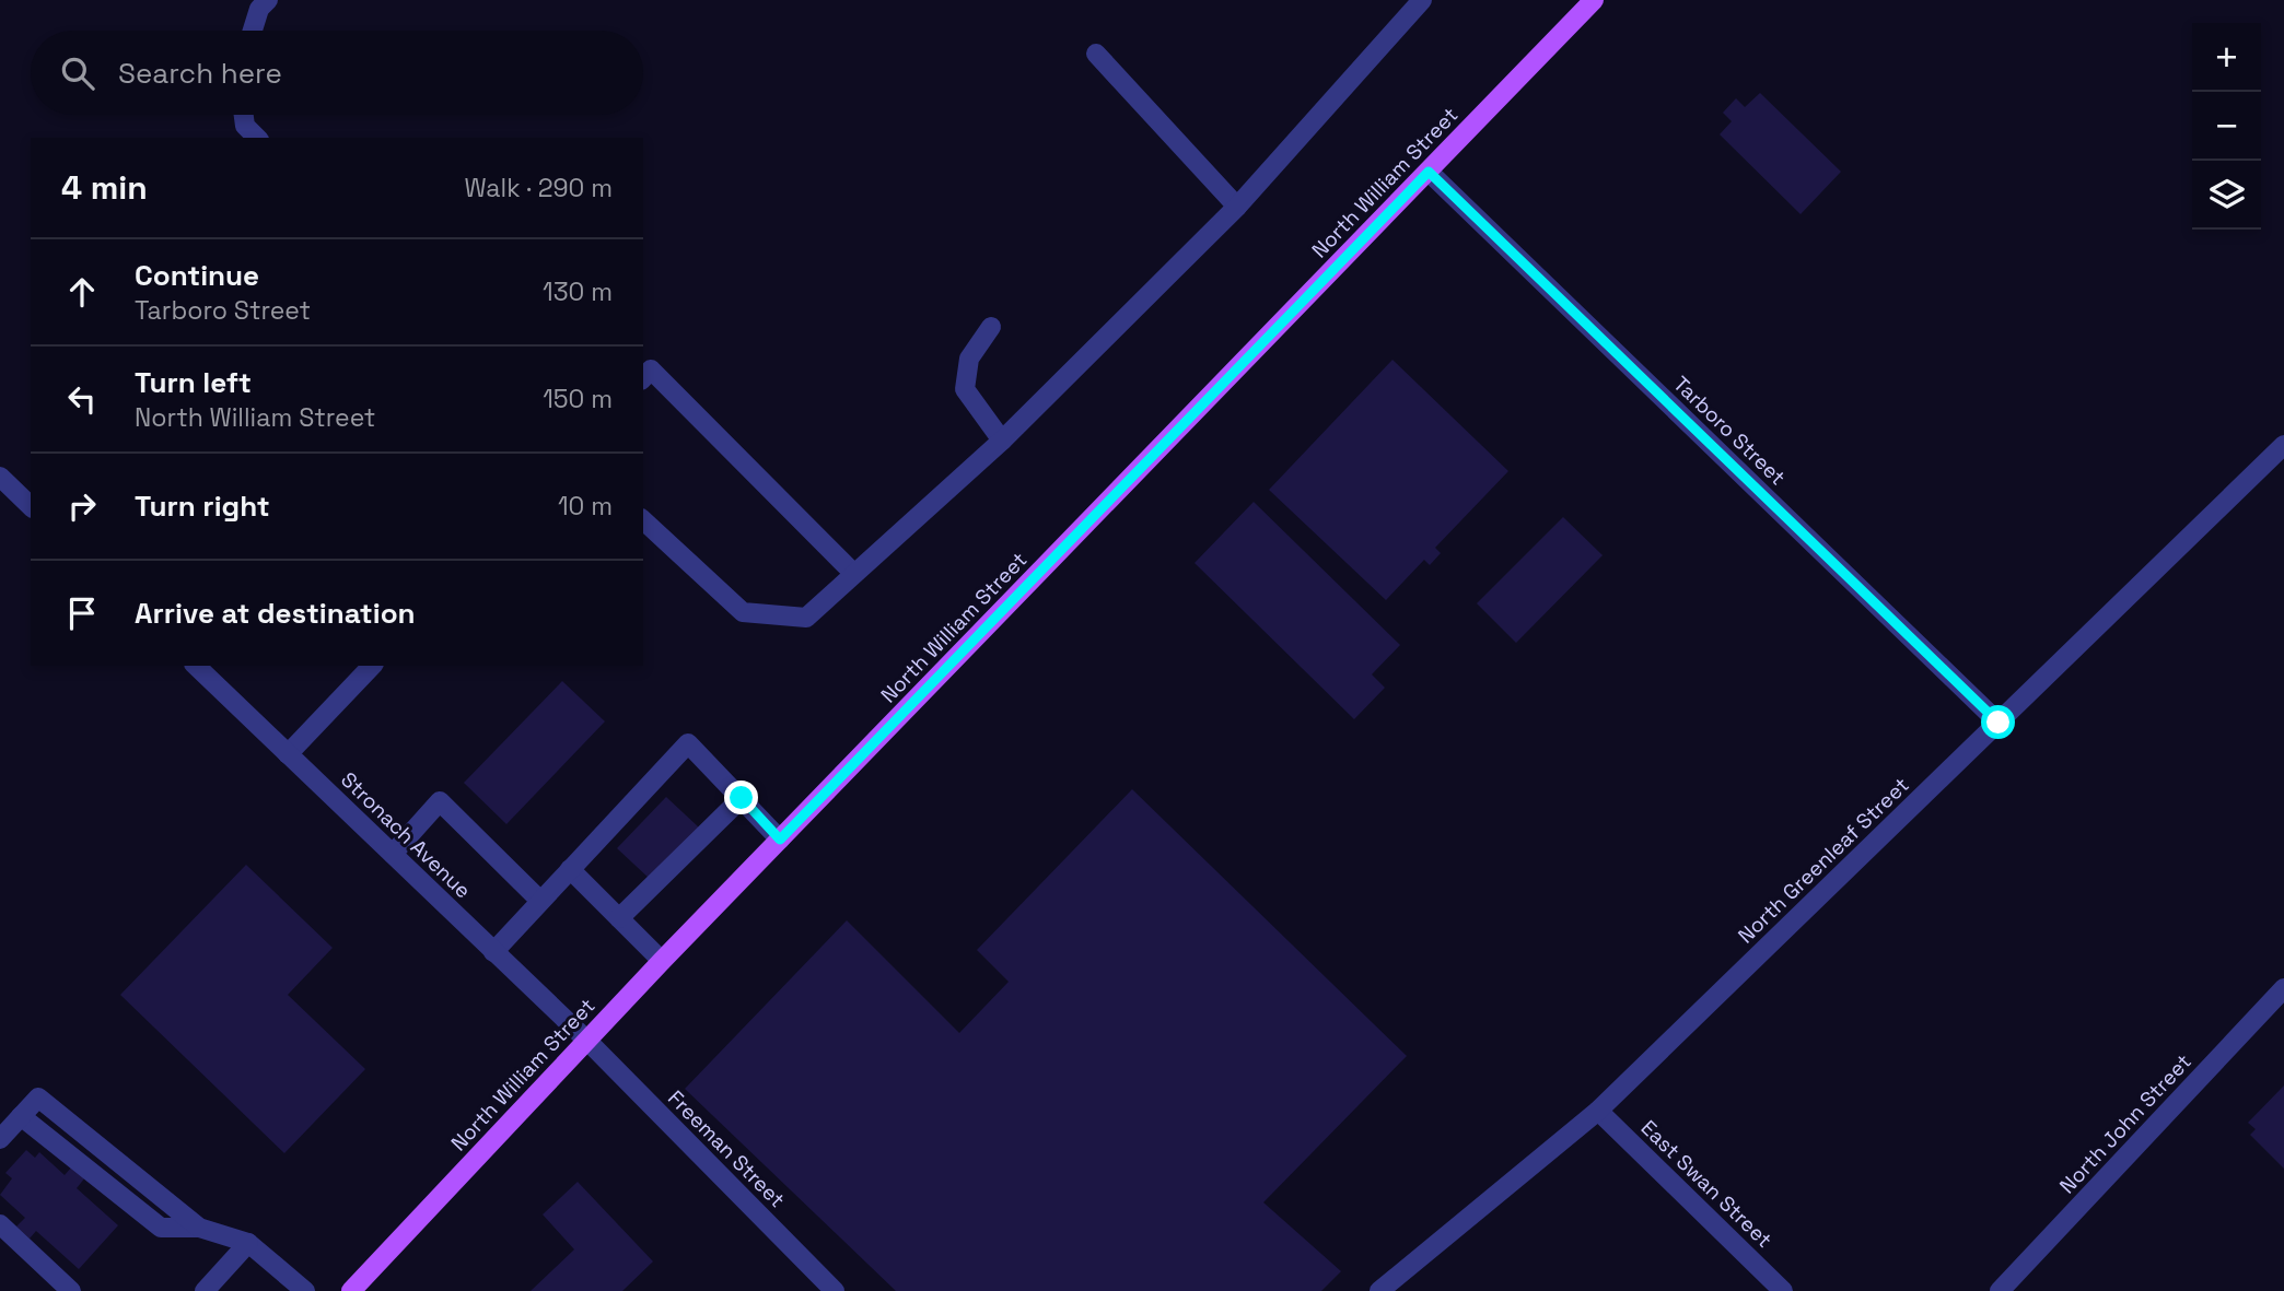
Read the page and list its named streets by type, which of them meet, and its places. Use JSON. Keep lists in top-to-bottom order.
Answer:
{
  "streets": {
    "main road": ["North William Street"],
    "street": [
      "Tarboro Street",
      "Stronach Avenue",
      "North Greenleaf Street",
      "North John Street",
      "Freeman Street",
      "East Swan Street"
    ]
  },
  "crossings": [
    ["North William Street", "Tarboro Street"],
    ["North William Street", "Stronach Avenue"],
    ["North William Street", "Freeman Street"],
    ["Tarboro Street", "North Greenleaf Street"],
    ["Stronach Avenue", "Freeman Street"],
    ["North Greenleaf Street", "East Swan Street"]
  ],
  "page": {
    "map_buttons": ["+", "−"],
    "search": "Search here",
    "heading": ["4 min", "Walk · 290 m"],
    "list": [
      ["Continue", "Tarboro Street", "130 m"],
      ["Turn left", "North William Street", "150 m"],
      ["Turn right", "10 m"],
      "Arrive at destination"
    ]
  }
}
